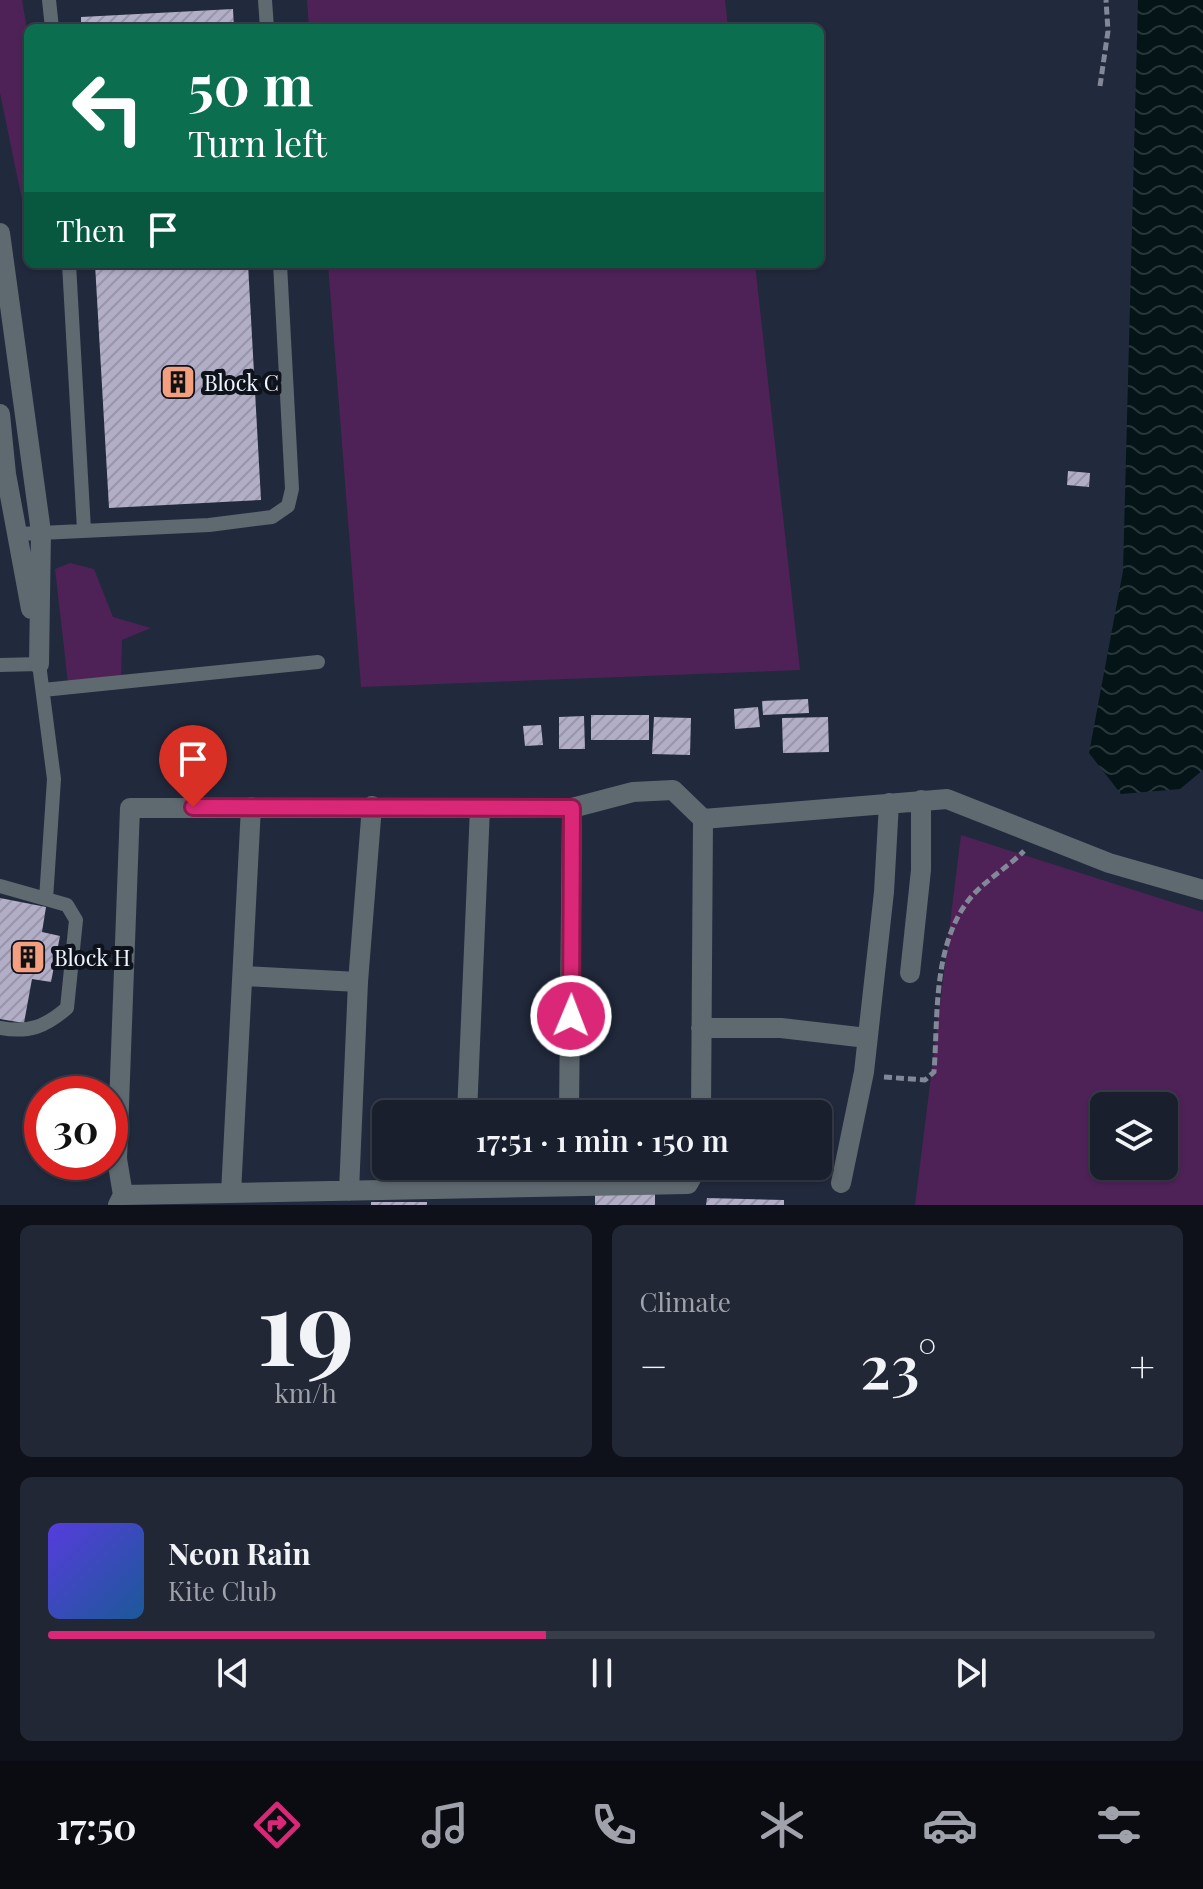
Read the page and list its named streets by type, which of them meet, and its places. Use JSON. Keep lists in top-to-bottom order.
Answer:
{
  "places": {
    "building": ["Block C", "Block H"]
  },
  "page": {
    "turn": ["50 m", "Turn left"],
    "then": "Then",
    "limit": "30",
    "trip": "17:51 · 1 min · 150 m",
    "tile": [
      ["19", "km/h"],
      "Climate"
    ],
    "heat": ["−", "23°", "+"],
    "song": ["Neon Rain", "Kite Club"],
    "tabs": "17:50"
  }
}
